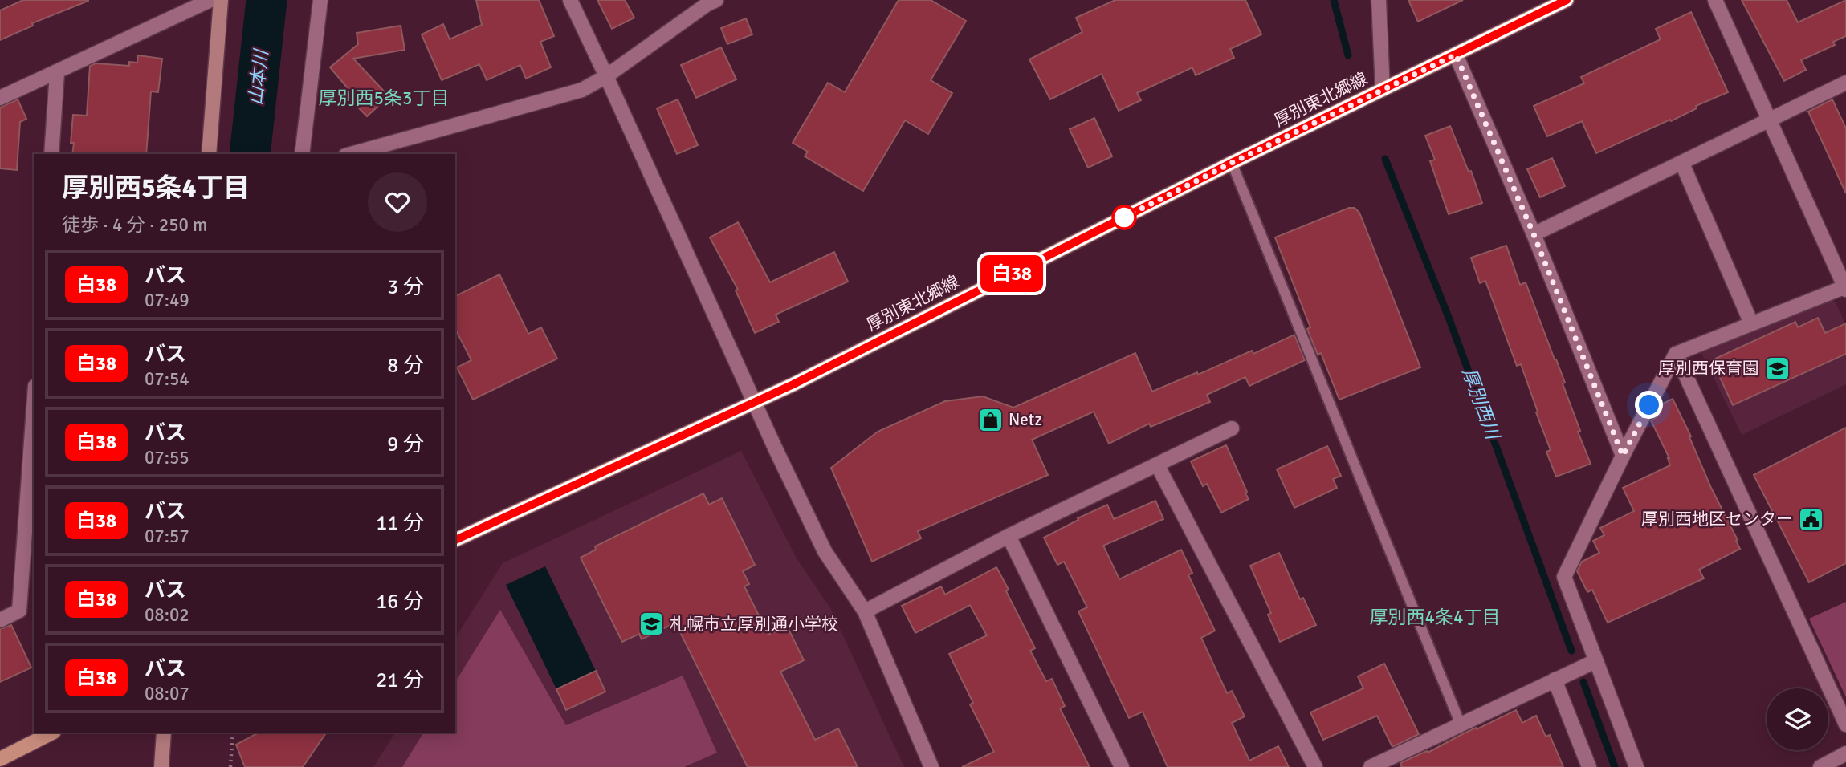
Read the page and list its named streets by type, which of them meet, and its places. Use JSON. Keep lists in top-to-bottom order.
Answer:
{
  "streets": {
    "main road": ["厚別東北郷線"]
  },
  "districts": ["厚別西5条3丁目", "厚別西4条4丁目"],
  "water": ["山本川", "厚別西川"],
  "places": {
    "school or university": ["厚別西保育園", "札幌市立厚別通小学校"],
    "shop": ["Netz"],
    "public building": ["厚別西地区センター"]
  },
  "lines": ["bus line 白38"],
  "page": {
    "on_map": "白38",
    "heading": ["厚別西5条4丁目", "徒歩 · 4 分 · 250 m"],
    "list": [
      {
        "mark": "白38",
        "name": "バス",
        "note": "07:49",
        "value": "3 分"
      },
      {
        "mark": "白38",
        "name": "バス",
        "note": "07:54",
        "value": "8 分"
      },
      {
        "mark": "白38",
        "name": "バス",
        "note": "07:55",
        "value": "9 分"
      },
      {
        "mark": "白38",
        "name": "バス",
        "note": "07:57",
        "value": "11 分"
      },
      {
        "mark": "白38",
        "name": "バス",
        "note": "08:02",
        "value": "16 分"
      },
      {
        "mark": "白38",
        "name": "バス",
        "note": "08:07",
        "value": "21 分"
      }
    ]
  }
}
